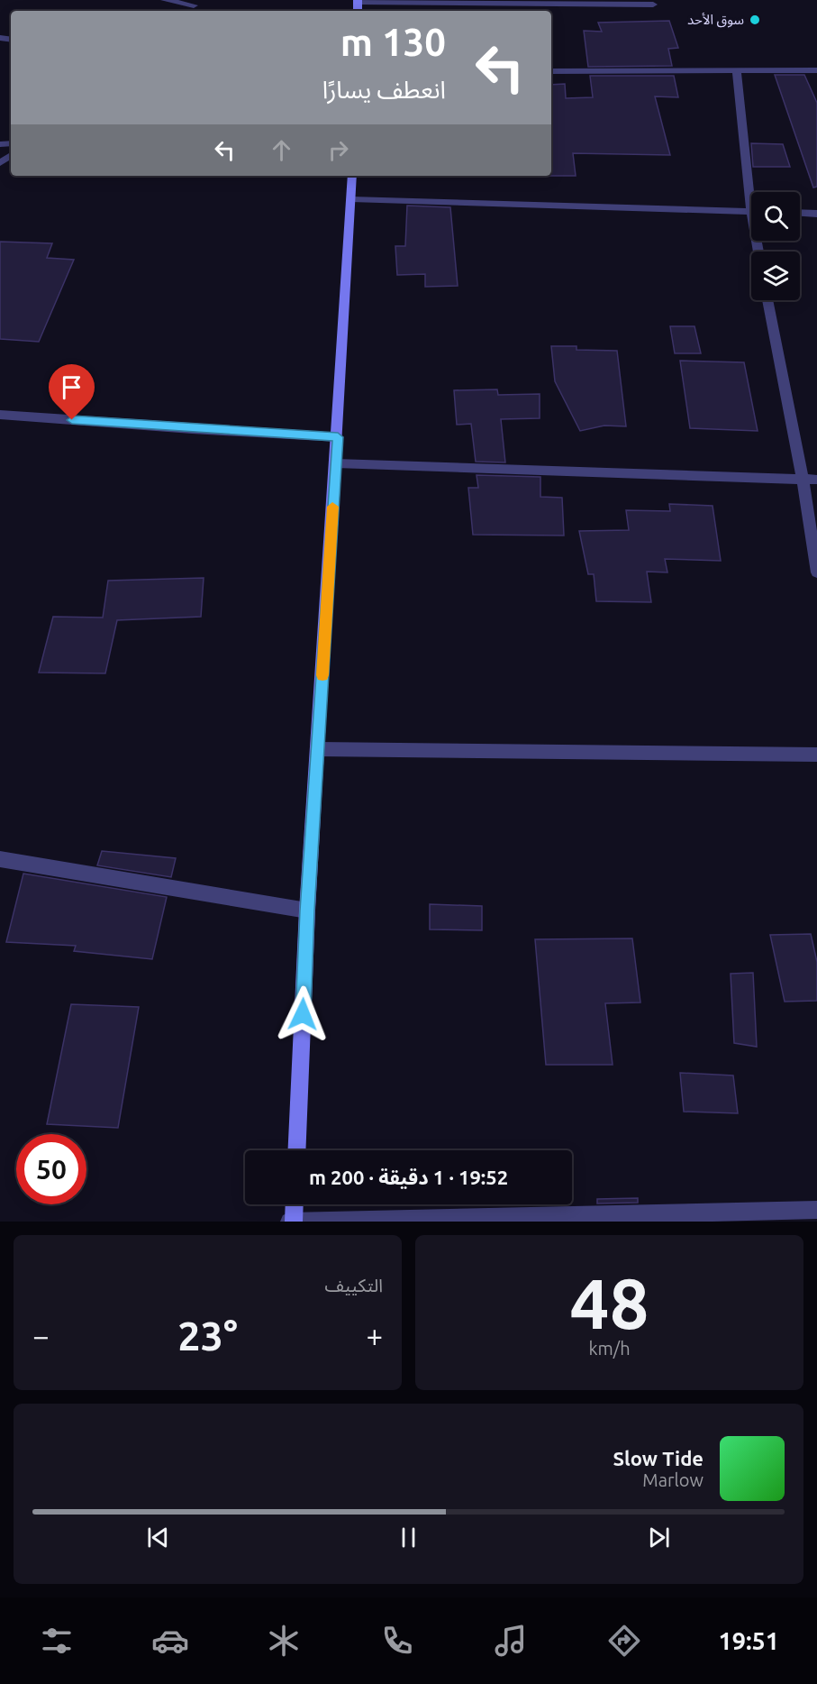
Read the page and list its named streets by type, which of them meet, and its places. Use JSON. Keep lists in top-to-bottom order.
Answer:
{
  "places": ["سوق الأحد"],
  "page": {
    "turn": ["130 m", "انعطف يسارًا"],
    "limit": "50",
    "trip": "19:52 · 1 دقيقة · 200 m",
    "tile": [
      ["48", "km/h"],
      "التكييف"
    ],
    "heat": ["−", "23°", "+"],
    "song": ["Slow Tide", "Marlow"],
    "tabs": "19:51"
  }
}
